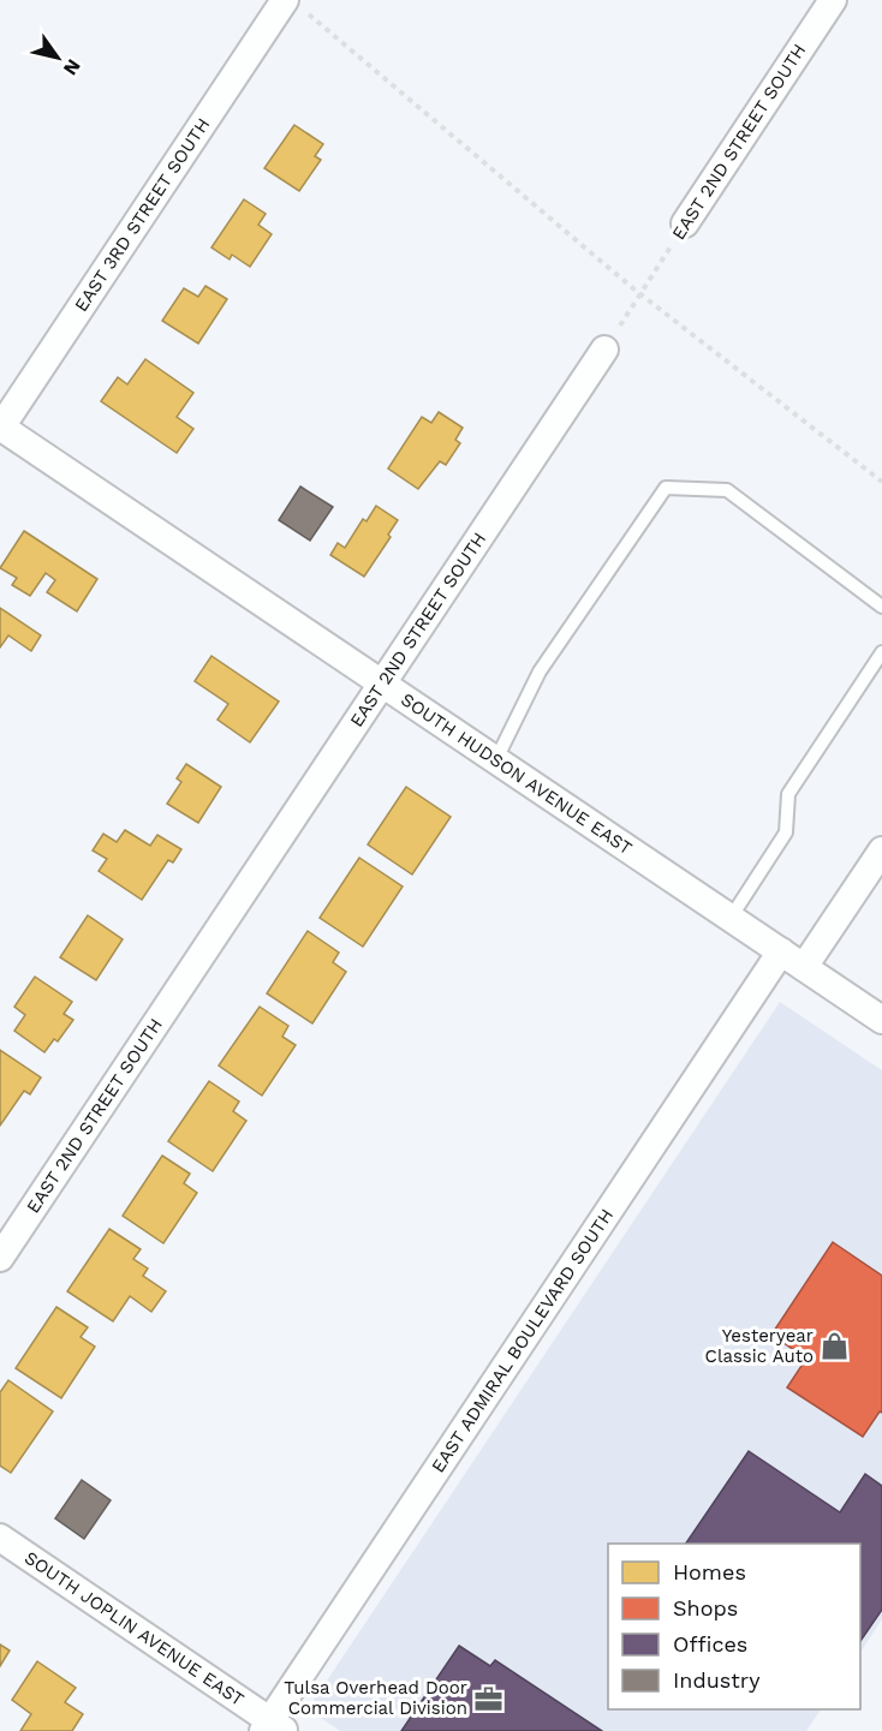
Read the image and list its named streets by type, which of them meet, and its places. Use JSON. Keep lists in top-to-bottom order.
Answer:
{
  "streets": {
    "street": [
      "EAST 2ND STREET SOUTH",
      "EAST 3RD STREET SOUTH",
      "SOUTH HUDSON AVENUE EAST",
      "EAST ADMIRAL BOULEVARD SOUTH",
      "SOUTH JOPLIN AVENUE EAST"
    ]
  },
  "crossings": [
    ["EAST 2ND STREET SOUTH", "SOUTH HUDSON AVENUE EAST"],
    ["EAST 3RD STREET SOUTH", "SOUTH HUDSON AVENUE EAST"],
    ["SOUTH HUDSON AVENUE EAST", "EAST ADMIRAL BOULEVARD SOUTH"],
    ["EAST ADMIRAL BOULEVARD SOUTH", "SOUTH JOPLIN AVENUE EAST"]
  ],
  "places": {
    "shop": ["Yesteryear Classic Auto"],
    "office": ["Tulsa Overhead Door Commercial Division"]
  },
  "legend": [
    "Homes",
    "Shops",
    "Offices",
    "Industry"
  ],
  "north": "bottom right"
}
